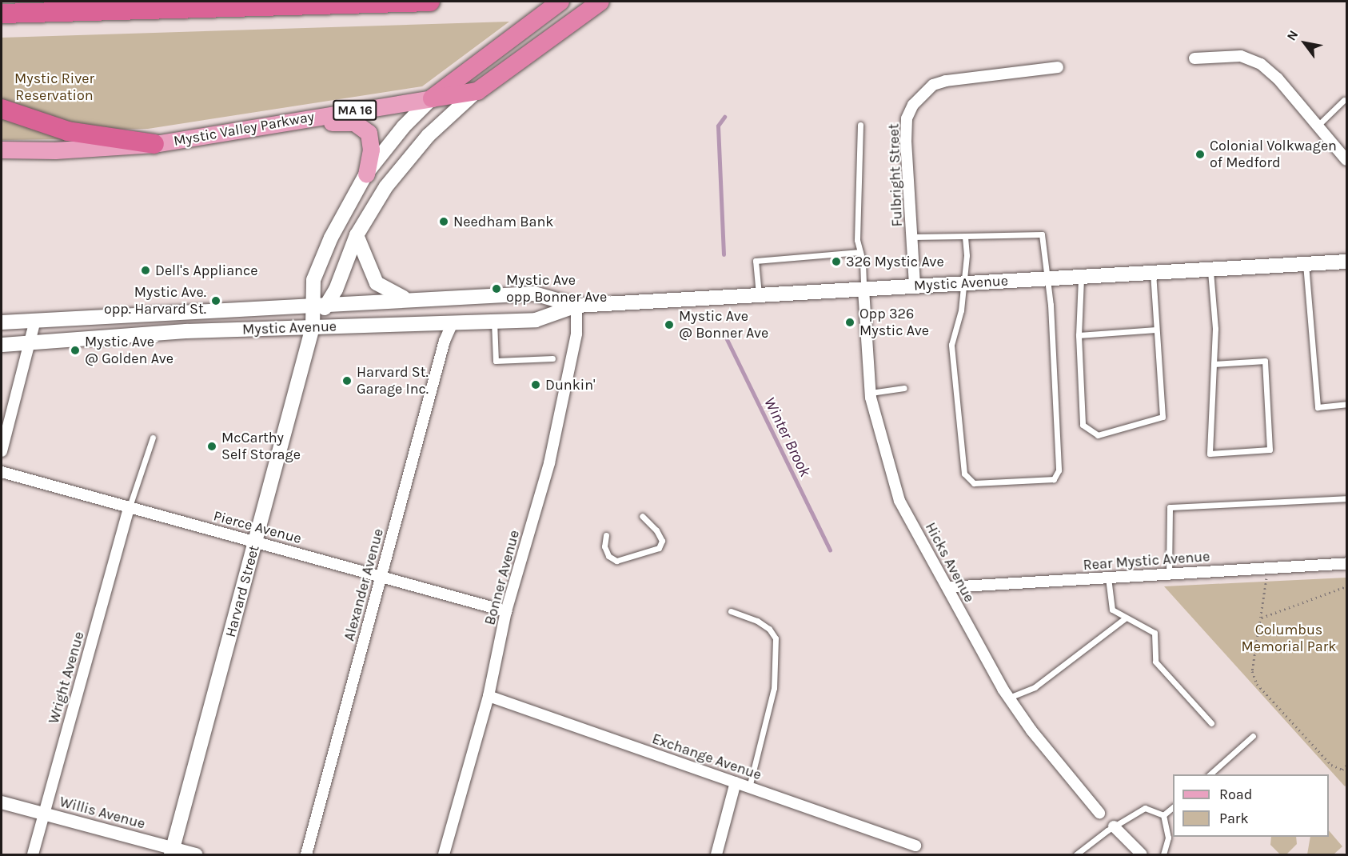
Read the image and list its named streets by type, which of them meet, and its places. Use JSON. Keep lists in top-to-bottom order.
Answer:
{
  "streets": {
    "highway": ["MA 16", "Mystic Valley Parkway"],
    "main road": ["Mystic Avenue", "Harvard Street"],
    "street": [
      "Fulbright Street",
      "Pierce Avenue",
      "Rear Mystic Avenue",
      "Hicks Avenue",
      "Bonner Avenue",
      "Alexander Avenue",
      "Wright Avenue",
      "Exchange Avenue",
      "Willis Avenue"
    ]
  },
  "crossings": [
    ["Mystic Valley Parkway", "Harvard Street"],
    ["Fulbright Street", "Mystic Avenue"],
    ["Mystic Avenue", "Hicks Avenue"],
    ["Mystic Avenue", "Bonner Avenue"],
    ["Mystic Avenue", "Alexander Avenue"],
    ["Mystic Avenue", "Harvard Street"],
    ["Pierce Avenue", "Bonner Avenue"],
    ["Pierce Avenue", "Alexander Avenue"],
    ["Pierce Avenue", "Harvard Street"],
    ["Pierce Avenue", "Wright Avenue"],
    ["Rear Mystic Avenue", "Hicks Avenue"],
    ["Bonner Avenue", "Exchange Avenue"],
    ["Harvard Street", "Willis Avenue"],
    ["Wright Avenue", "Willis Avenue"]
  ],
  "water": ["Winter Brook"],
  "parks": ["Mystic River Reservation", "Columbus Memorial Park"],
  "places": [
    "Colonial Volkwagen of Medford",
    "Needham Bank",
    "326 Mystic Ave",
    "Dell's Appliance",
    "Mystic Ave opp Bonner Ave",
    "Mystic Ave. opp. Harvard St.",
    "Opp 326 Mystic Ave",
    "Mystic Ave @ Bonner Ave",
    "Mystic Ave @ Golden Ave",
    "Harvard St. Garage Inc.",
    "Dunkin'",
    "McCarthy Self Storage"
  ],
  "legend": ["Road", "Park"],
  "north": "top left"
}
